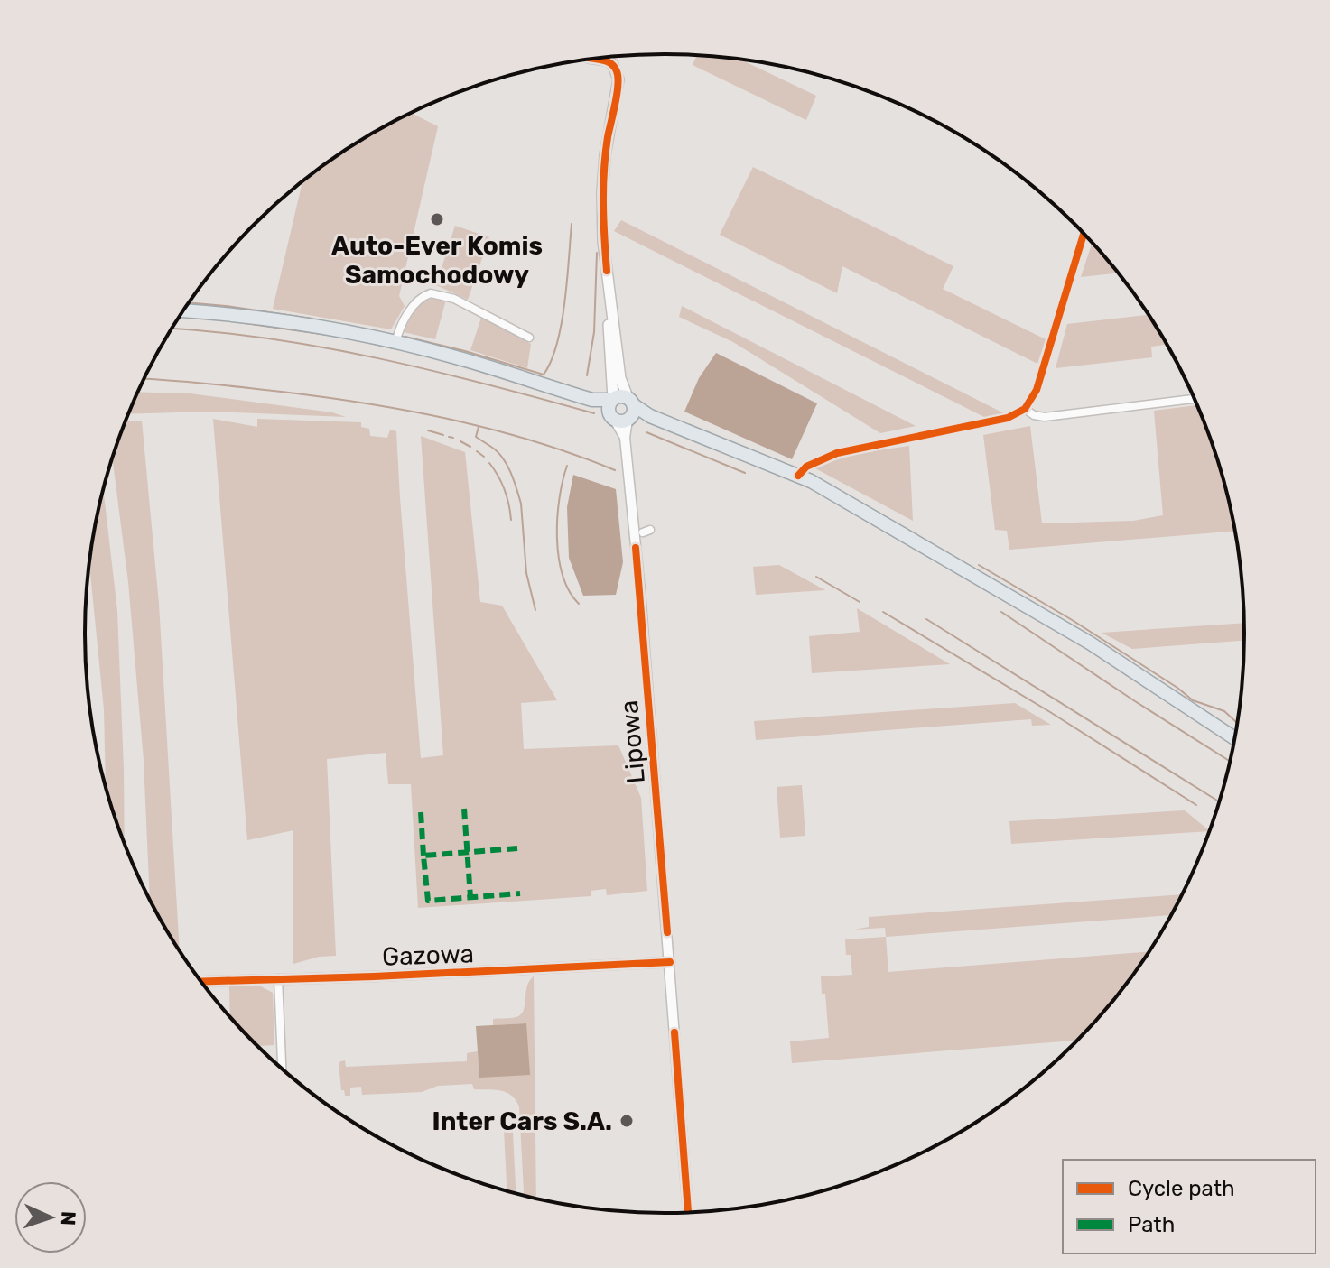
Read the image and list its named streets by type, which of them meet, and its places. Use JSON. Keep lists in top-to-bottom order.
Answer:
{
  "streets": {
    "main road": ["Lipowa"],
    "street": ["Gazowa"]
  },
  "crossings": [
    ["Lipowa", "Gazowa"]
  ],
  "places": ["Auto-Ever Komis Samochodowy", "Inter Cars S.A."],
  "legend": ["Cycle path", "Path"],
  "north": "right"
}
